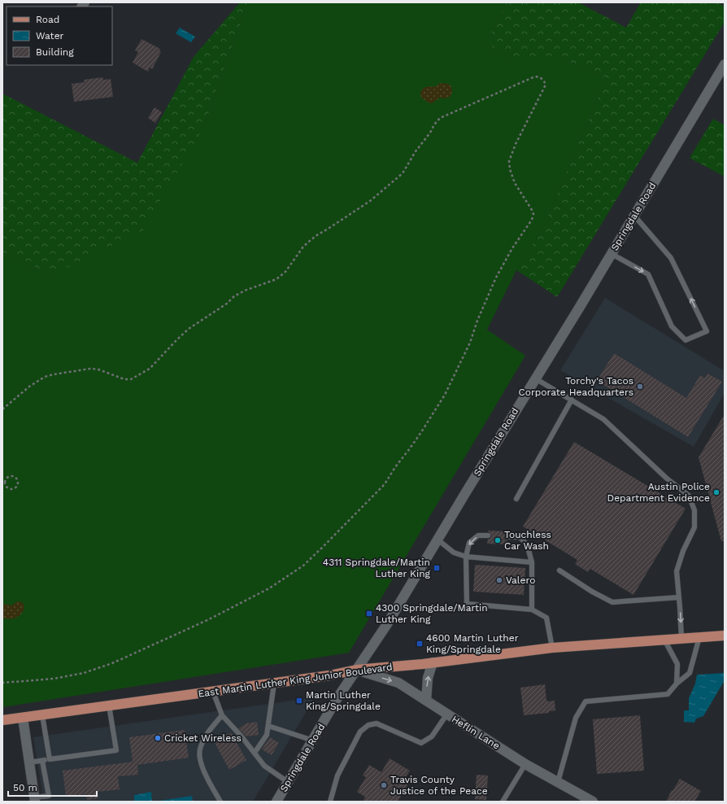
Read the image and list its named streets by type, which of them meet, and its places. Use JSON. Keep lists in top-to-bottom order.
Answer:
{
  "streets": {
    "main road": ["Springdale Road", "East Martin Luther King Junior Boulevard", "Heflin Lane"]
  },
  "crossings": [
    ["Springdale Road", "East Martin Luther King Junior Boulevard"],
    ["Springdale Road", "Heflin Lane"],
    ["East Martin Luther King Junior Boulevard", "Heflin Lane"]
  ],
  "places": {
    "other": [
      "Torchy's Tacos Corporate Headquarters",
      "Austin Police Department Evidence",
      "Touchless Car Wash",
      "Valero",
      "Cricket Wireless",
      "Travis County Justice of the Peace"
    ],
    "transit": [
      "4311 Springdale/Martin Luther King",
      "4300 Springdale/Martin Luther King",
      "4600 Martin Luther King/Springdale",
      "Martin Luther King/Springdale"
    ]
  },
  "legend": ["Road", "Water", "Building"],
  "scale_bar": "50 m"
}
